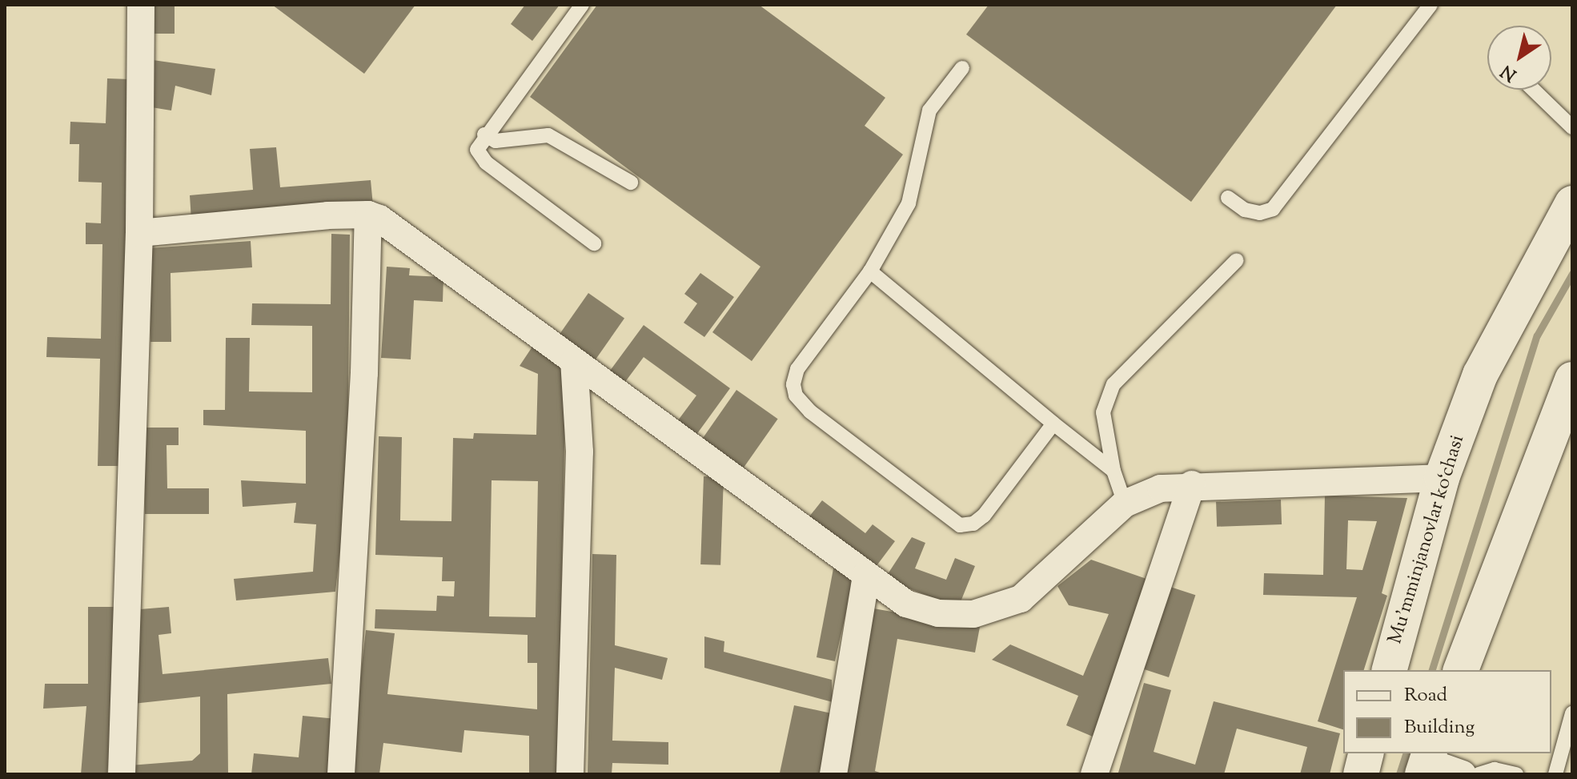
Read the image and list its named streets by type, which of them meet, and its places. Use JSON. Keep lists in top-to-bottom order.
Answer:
{
  "streets": {
    "main road": ["Mu’mminjanovlar ko‘chasi"]
  },
  "legend": ["Road", "Building"],
  "north": "bottom left"
}
